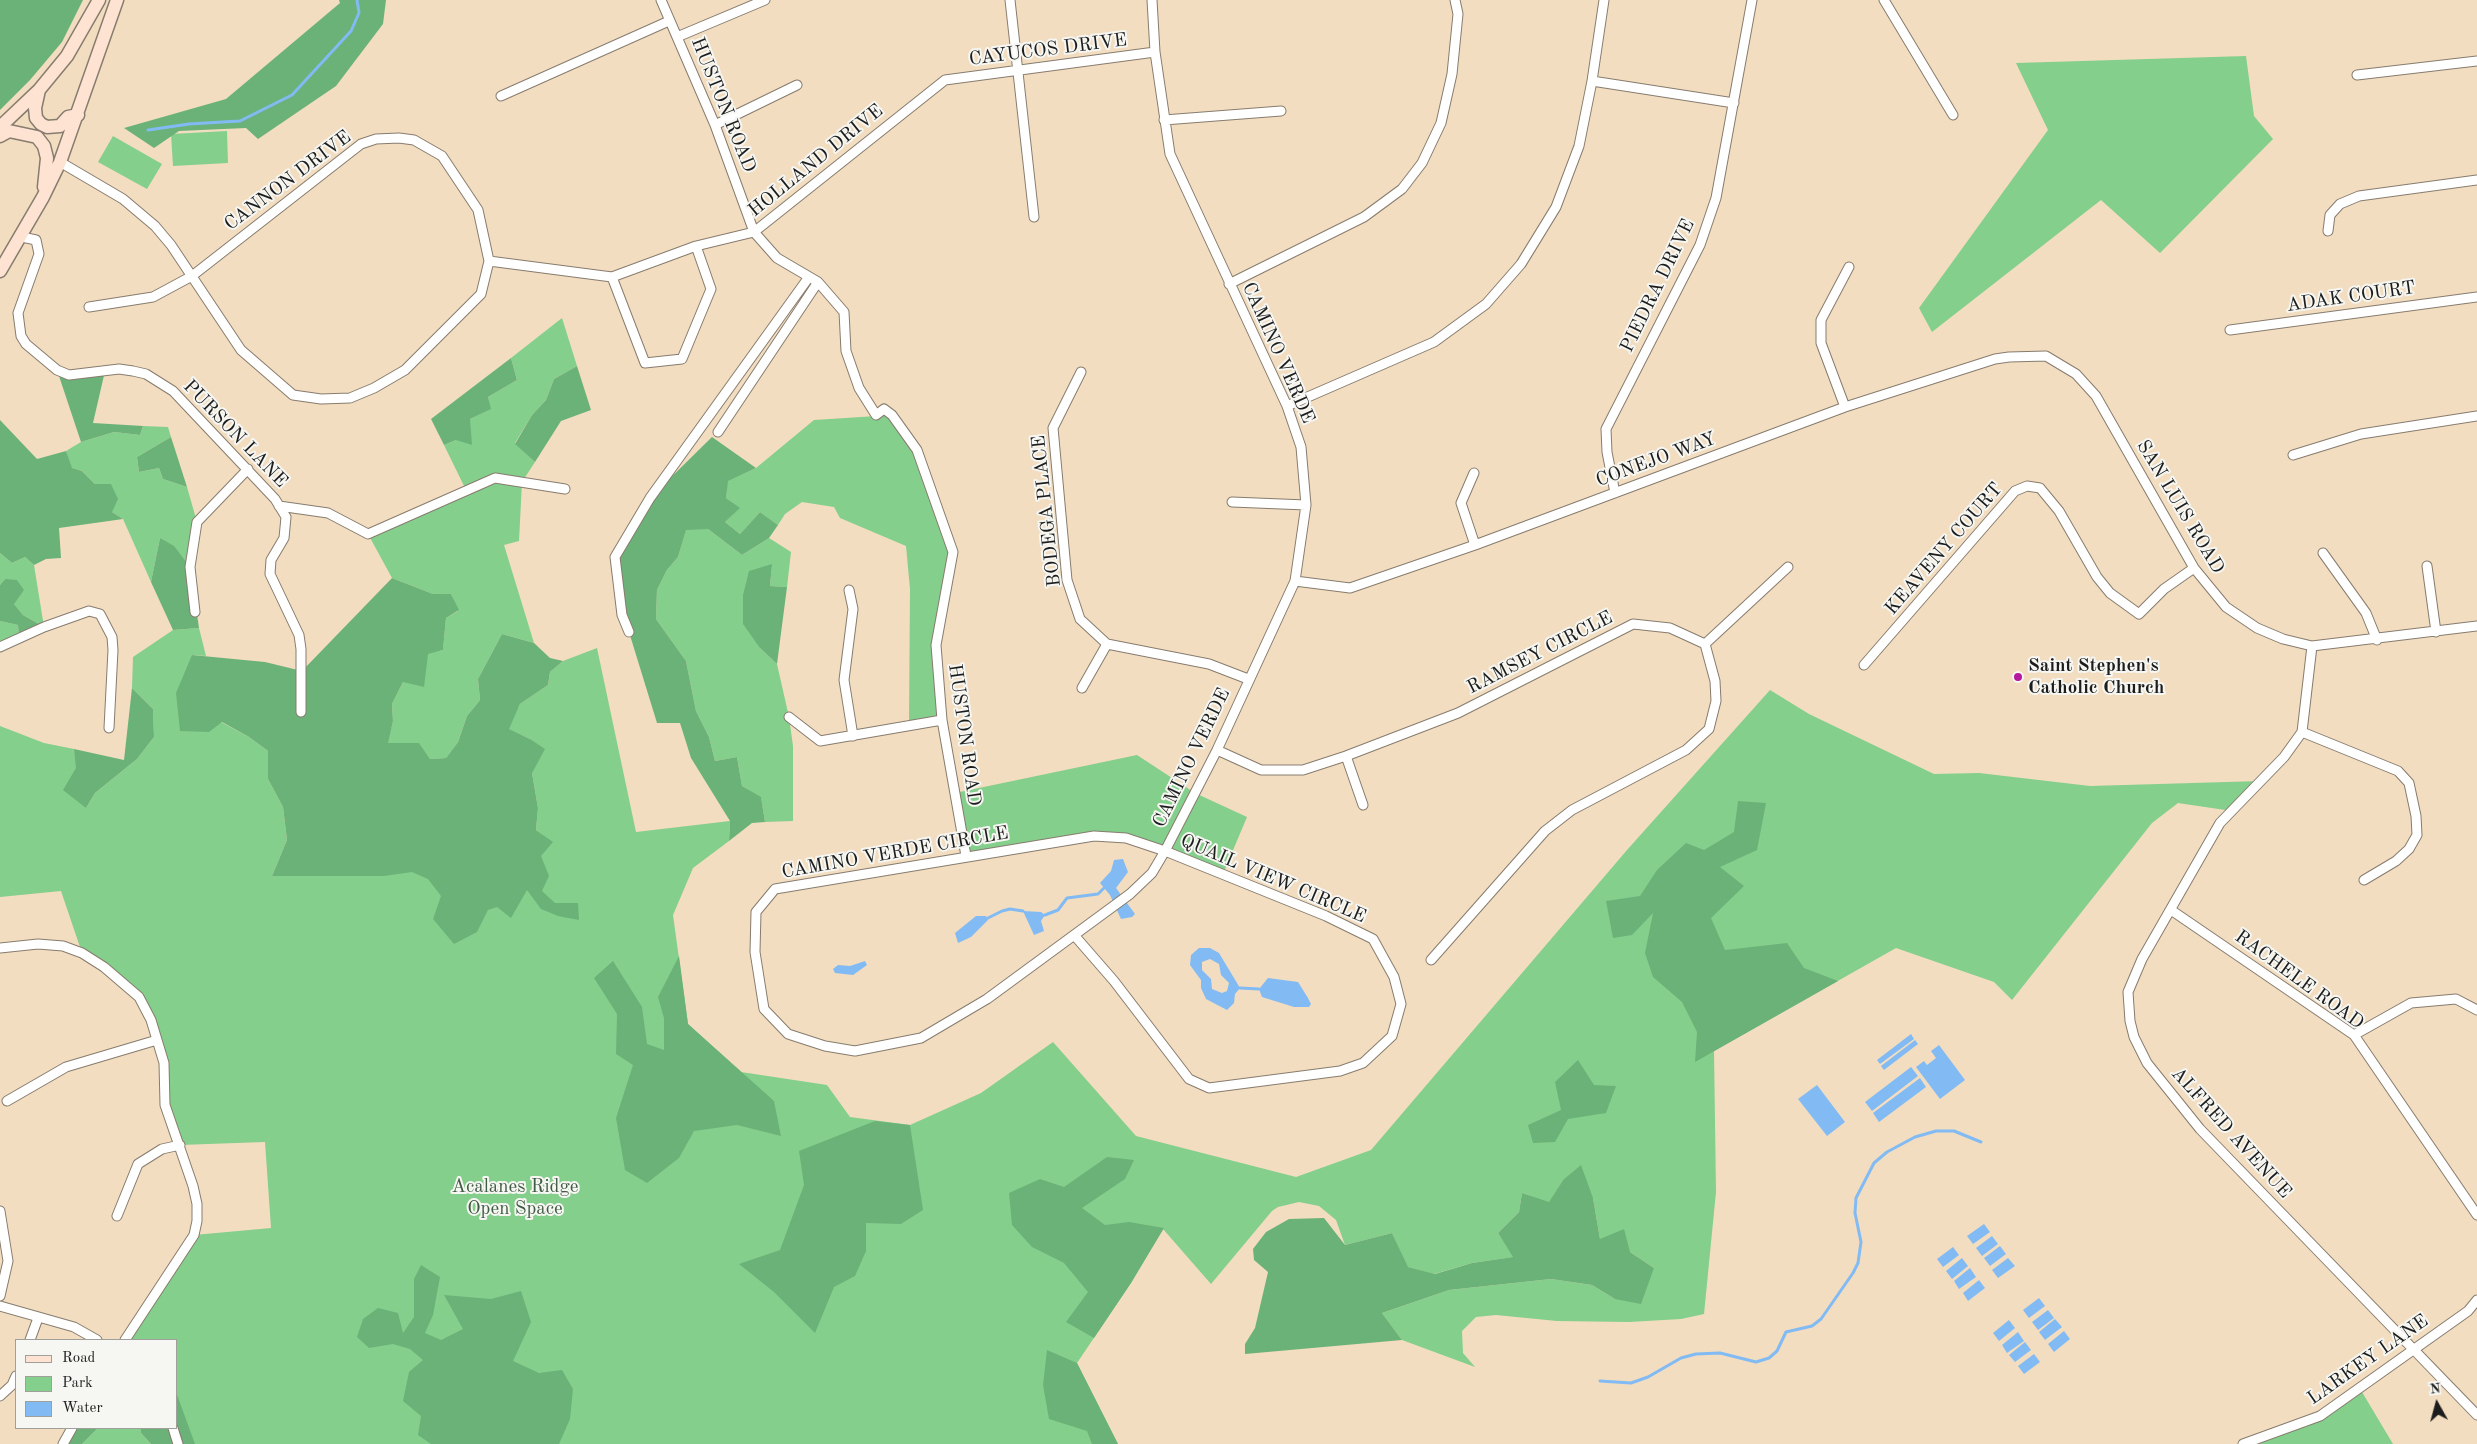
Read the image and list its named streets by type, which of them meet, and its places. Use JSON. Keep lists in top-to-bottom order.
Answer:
{
  "streets": {
    "street": [
      "CAYUCOS DRIVE",
      "HUSTON ROAD",
      "HOLLAND DRIVE",
      "CANNON DRIVE",
      "PIEDRA DRIVE",
      "ADAK COURT",
      "CAMINO VERDE",
      "PURSON LANE",
      "CONEJO WAY",
      "SAN LUIS ROAD",
      "BODEGA PLACE",
      "KEAVENY COURT",
      "RAMSEY CIRCLE",
      "CAMINO VERDE CIRCLE",
      "QUAIL VIEW CIRCLE",
      "RACHELE ROAD",
      "ALFRED AVENUE",
      "LARKEY LANE"
    ]
  },
  "crossings": [
    ["CAYUCOS DRIVE", "HOLLAND DRIVE"],
    ["CAYUCOS DRIVE", "CAMINO VERDE"],
    ["HUSTON ROAD", "HOLLAND DRIVE"],
    ["HUSTON ROAD", "CAMINO VERDE CIRCLE"],
    ["HOLLAND DRIVE", "CANNON DRIVE"],
    ["PIEDRA DRIVE", "CONEJO WAY"],
    ["CAMINO VERDE", "CONEJO WAY"],
    ["CAMINO VERDE", "RAMSEY CIRCLE"],
    ["CAMINO VERDE", "CAMINO VERDE CIRCLE"],
    ["CAMINO VERDE", "QUAIL VIEW CIRCLE"],
    ["CONEJO WAY", "SAN LUIS ROAD"],
    ["SAN LUIS ROAD", "KEAVENY COURT"],
    ["SAN LUIS ROAD", "ALFRED AVENUE"],
    ["CAMINO VERDE CIRCLE", "QUAIL VIEW CIRCLE"],
    ["RACHELE ROAD", "ALFRED AVENUE"],
    ["ALFRED AVENUE", "LARKEY LANE"]
  ],
  "parks": ["Acalanes Ridge Open Space"],
  "places": ["Saint Stephen's Catholic Church"],
  "legend": ["Road", "Park", "Water"],
  "north": "top"
}
